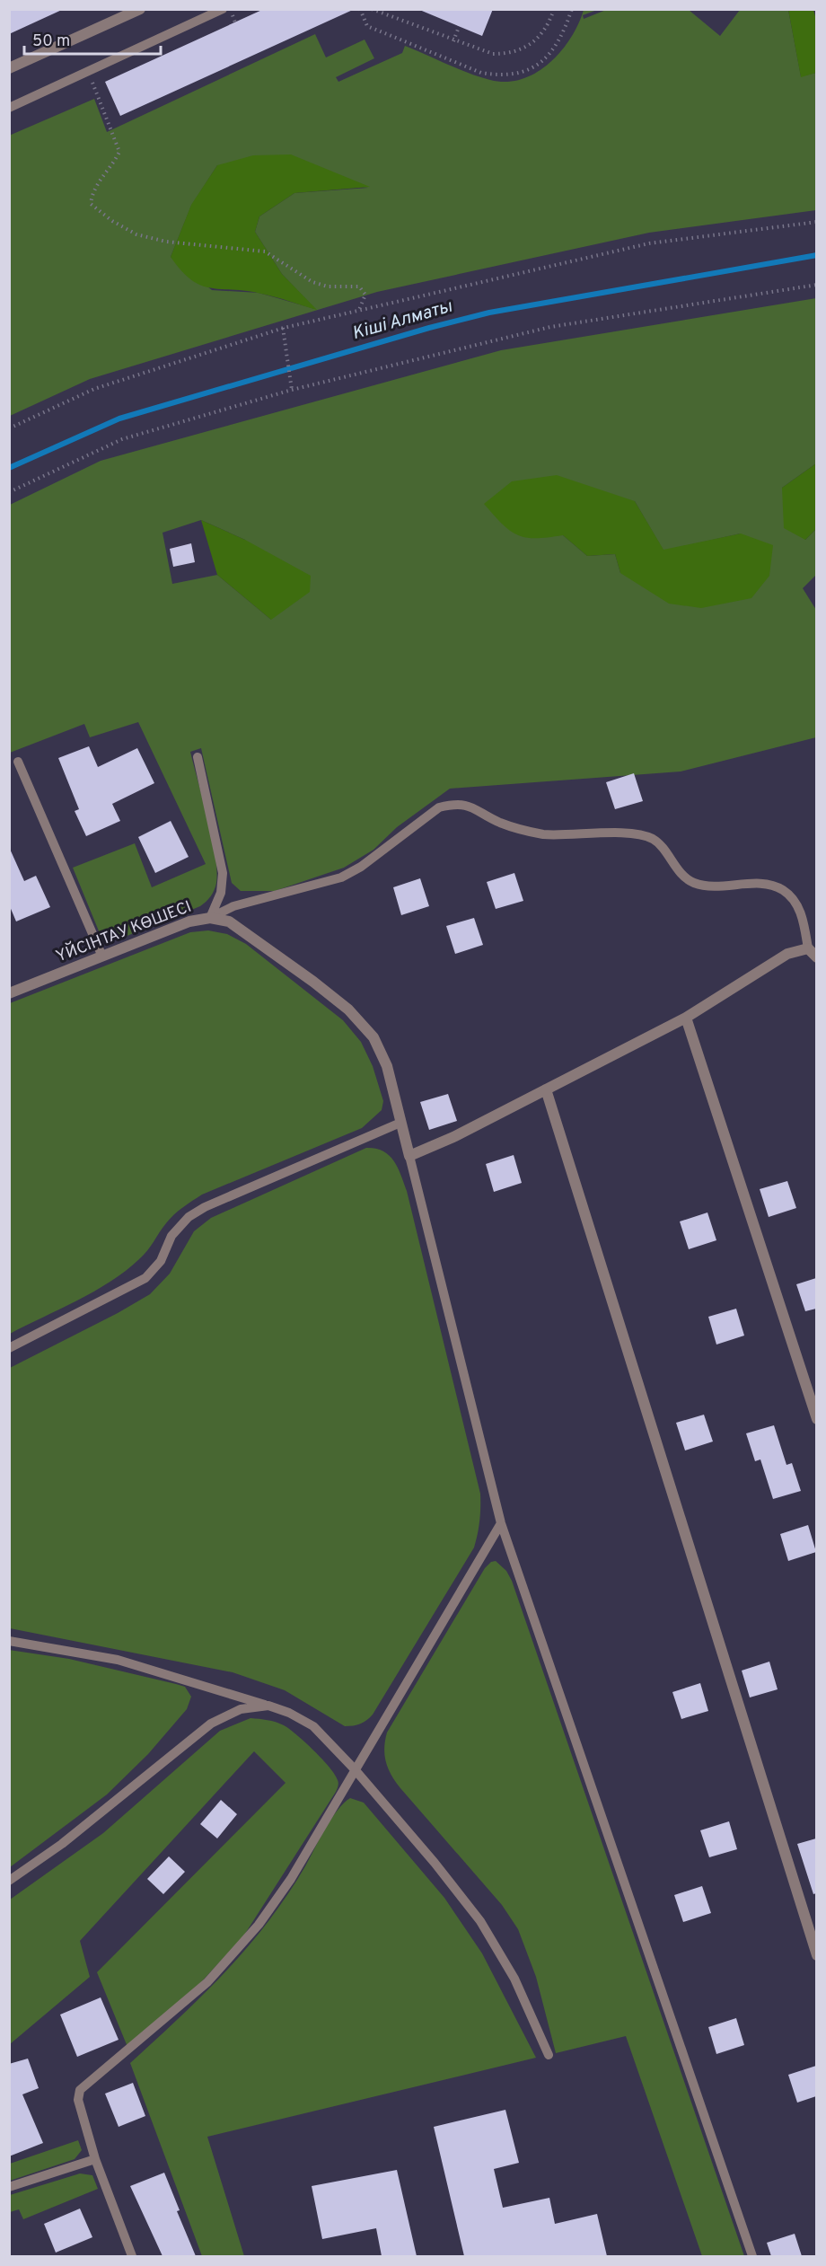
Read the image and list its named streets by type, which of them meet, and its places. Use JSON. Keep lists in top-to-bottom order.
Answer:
{
  "streets": {
    "street": ["ҮЙСІНТАУ КӨШЕСІ"]
  },
  "water": ["Кіші Алматы"],
  "scale_bar": "50 m"
}
